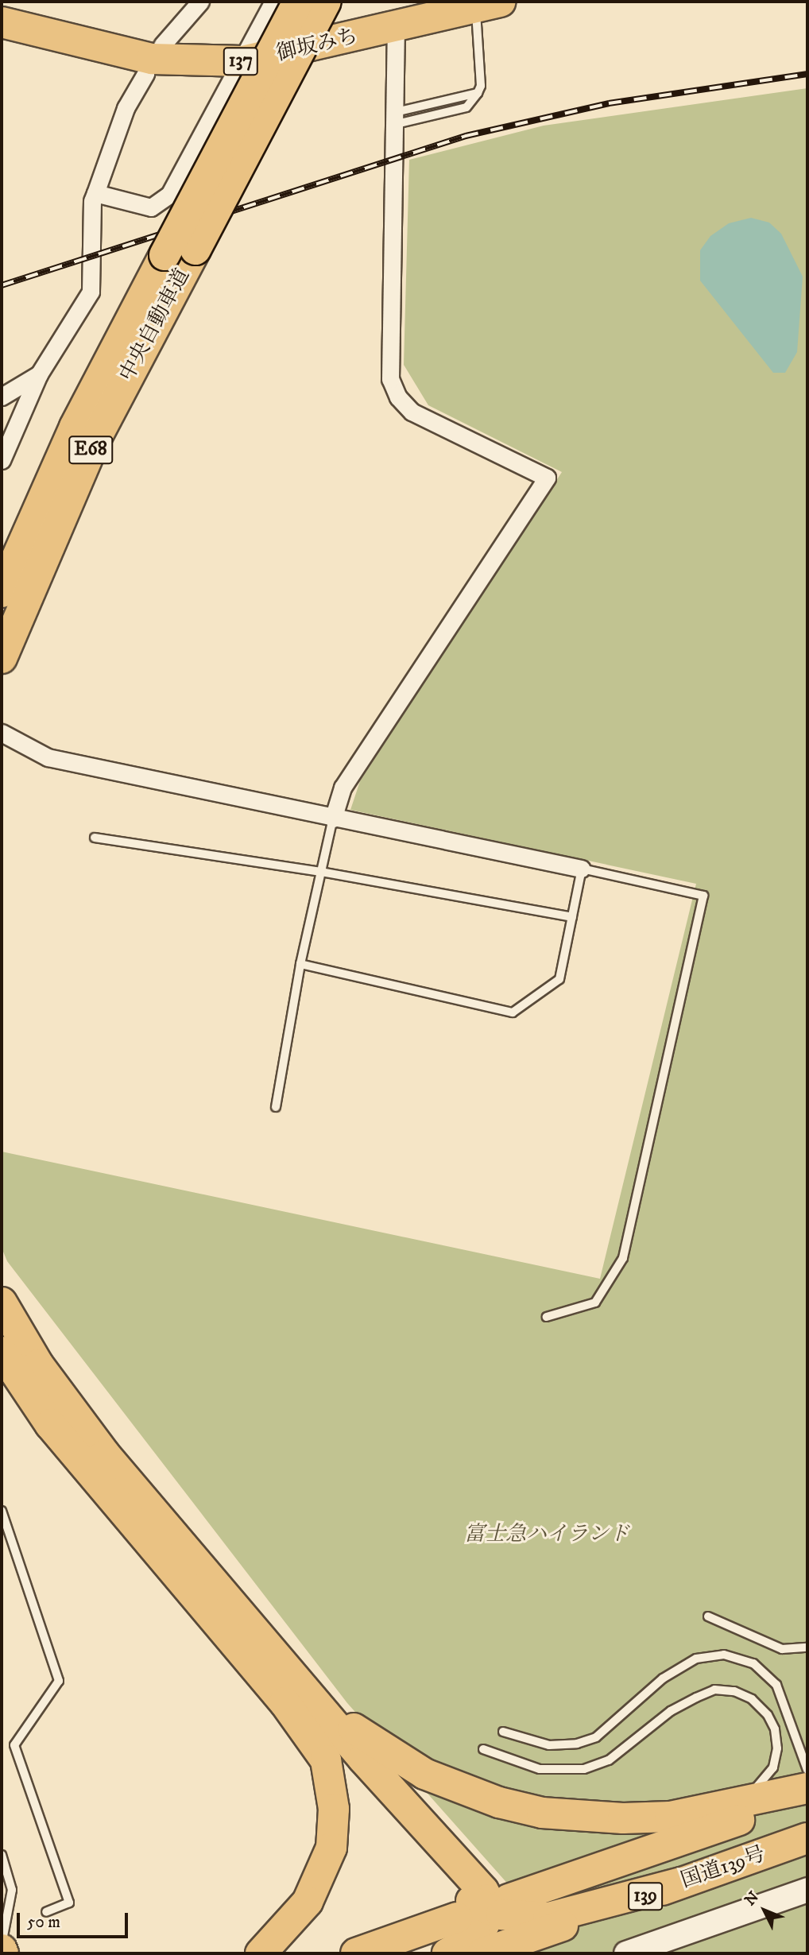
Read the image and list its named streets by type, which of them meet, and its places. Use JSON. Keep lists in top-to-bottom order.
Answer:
{
  "streets": {
    "highway": [
      "御坂みち",
      "137",
      "中央自動車道",
      "E68",
      "国道139号",
      "139"
    ]
  },
  "parks": ["富士急ハイランド"],
  "scale_bar": "50 m",
  "north": "top left"
}
